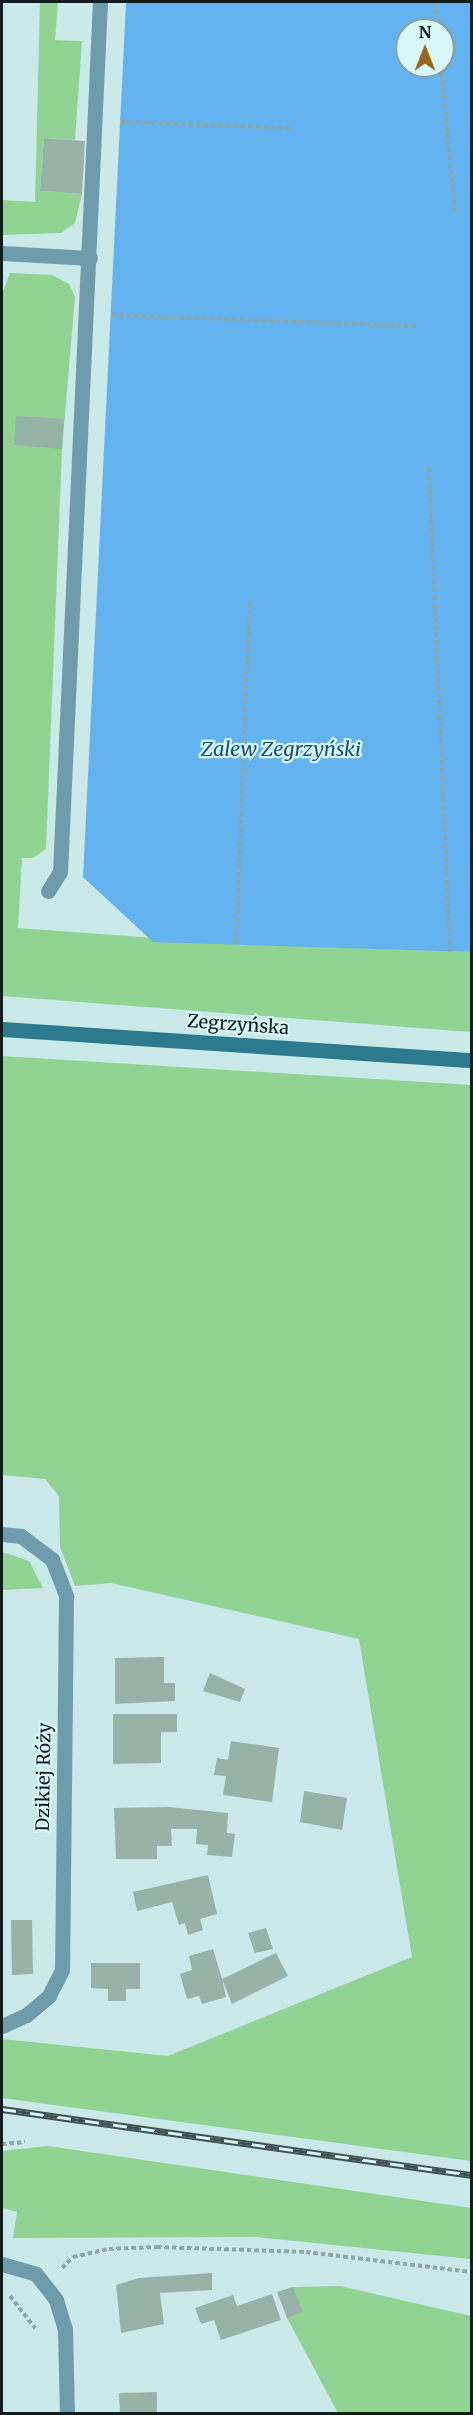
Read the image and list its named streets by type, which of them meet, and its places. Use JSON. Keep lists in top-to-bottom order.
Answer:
{
  "streets": {
    "main road": ["Zegrzyńska"],
    "street": ["Dzikiej Róży"]
  },
  "water": ["Zalew Zegrzyński"],
  "north": "top"
}
